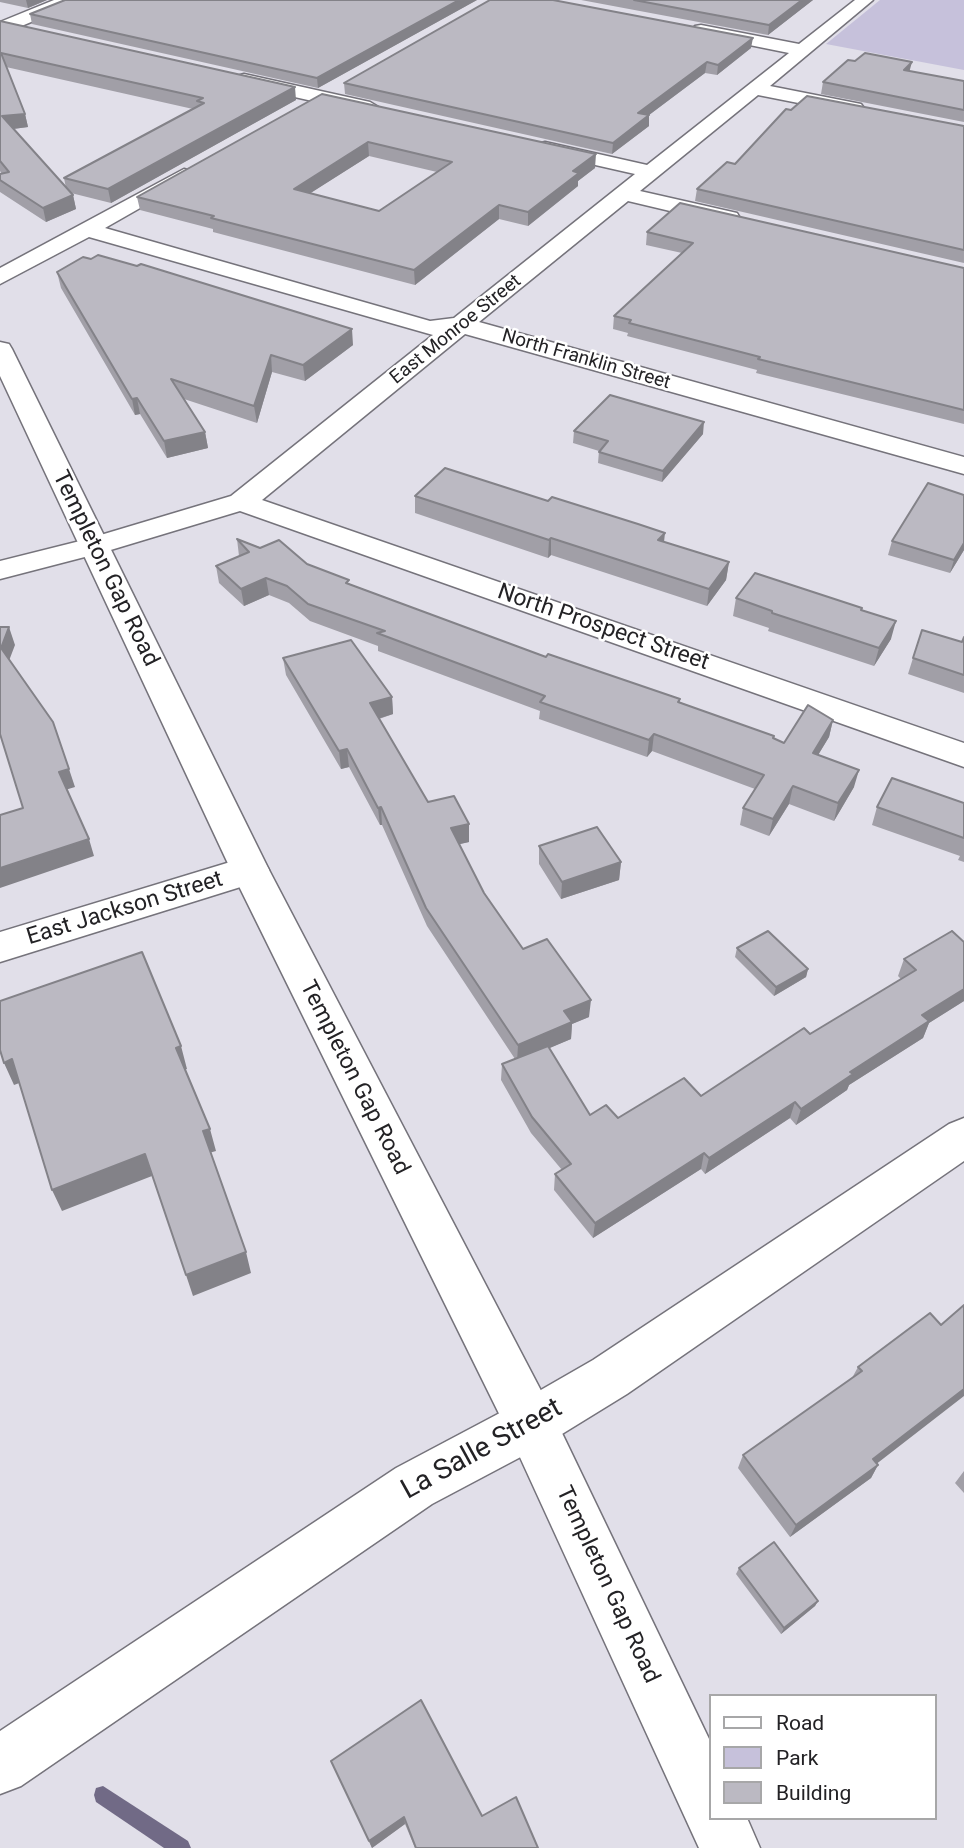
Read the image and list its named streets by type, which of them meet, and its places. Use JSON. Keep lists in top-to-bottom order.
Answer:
{
  "streets": {
    "street": [
      "East Monroe Street",
      "North Franklin Street",
      "Templeton Gap Road",
      "North Prospect Street",
      "East Jackson Street",
      "La Salle Street"
    ]
  },
  "crossings": [
    ["East Monroe Street", "North Franklin Street"],
    ["East Monroe Street", "Templeton Gap Road"],
    ["East Monroe Street", "North Prospect Street"],
    ["Templeton Gap Road", "East Jackson Street"],
    ["Templeton Gap Road", "La Salle Street"]
  ],
  "legend": ["Road", "Park", "Building"]
}
